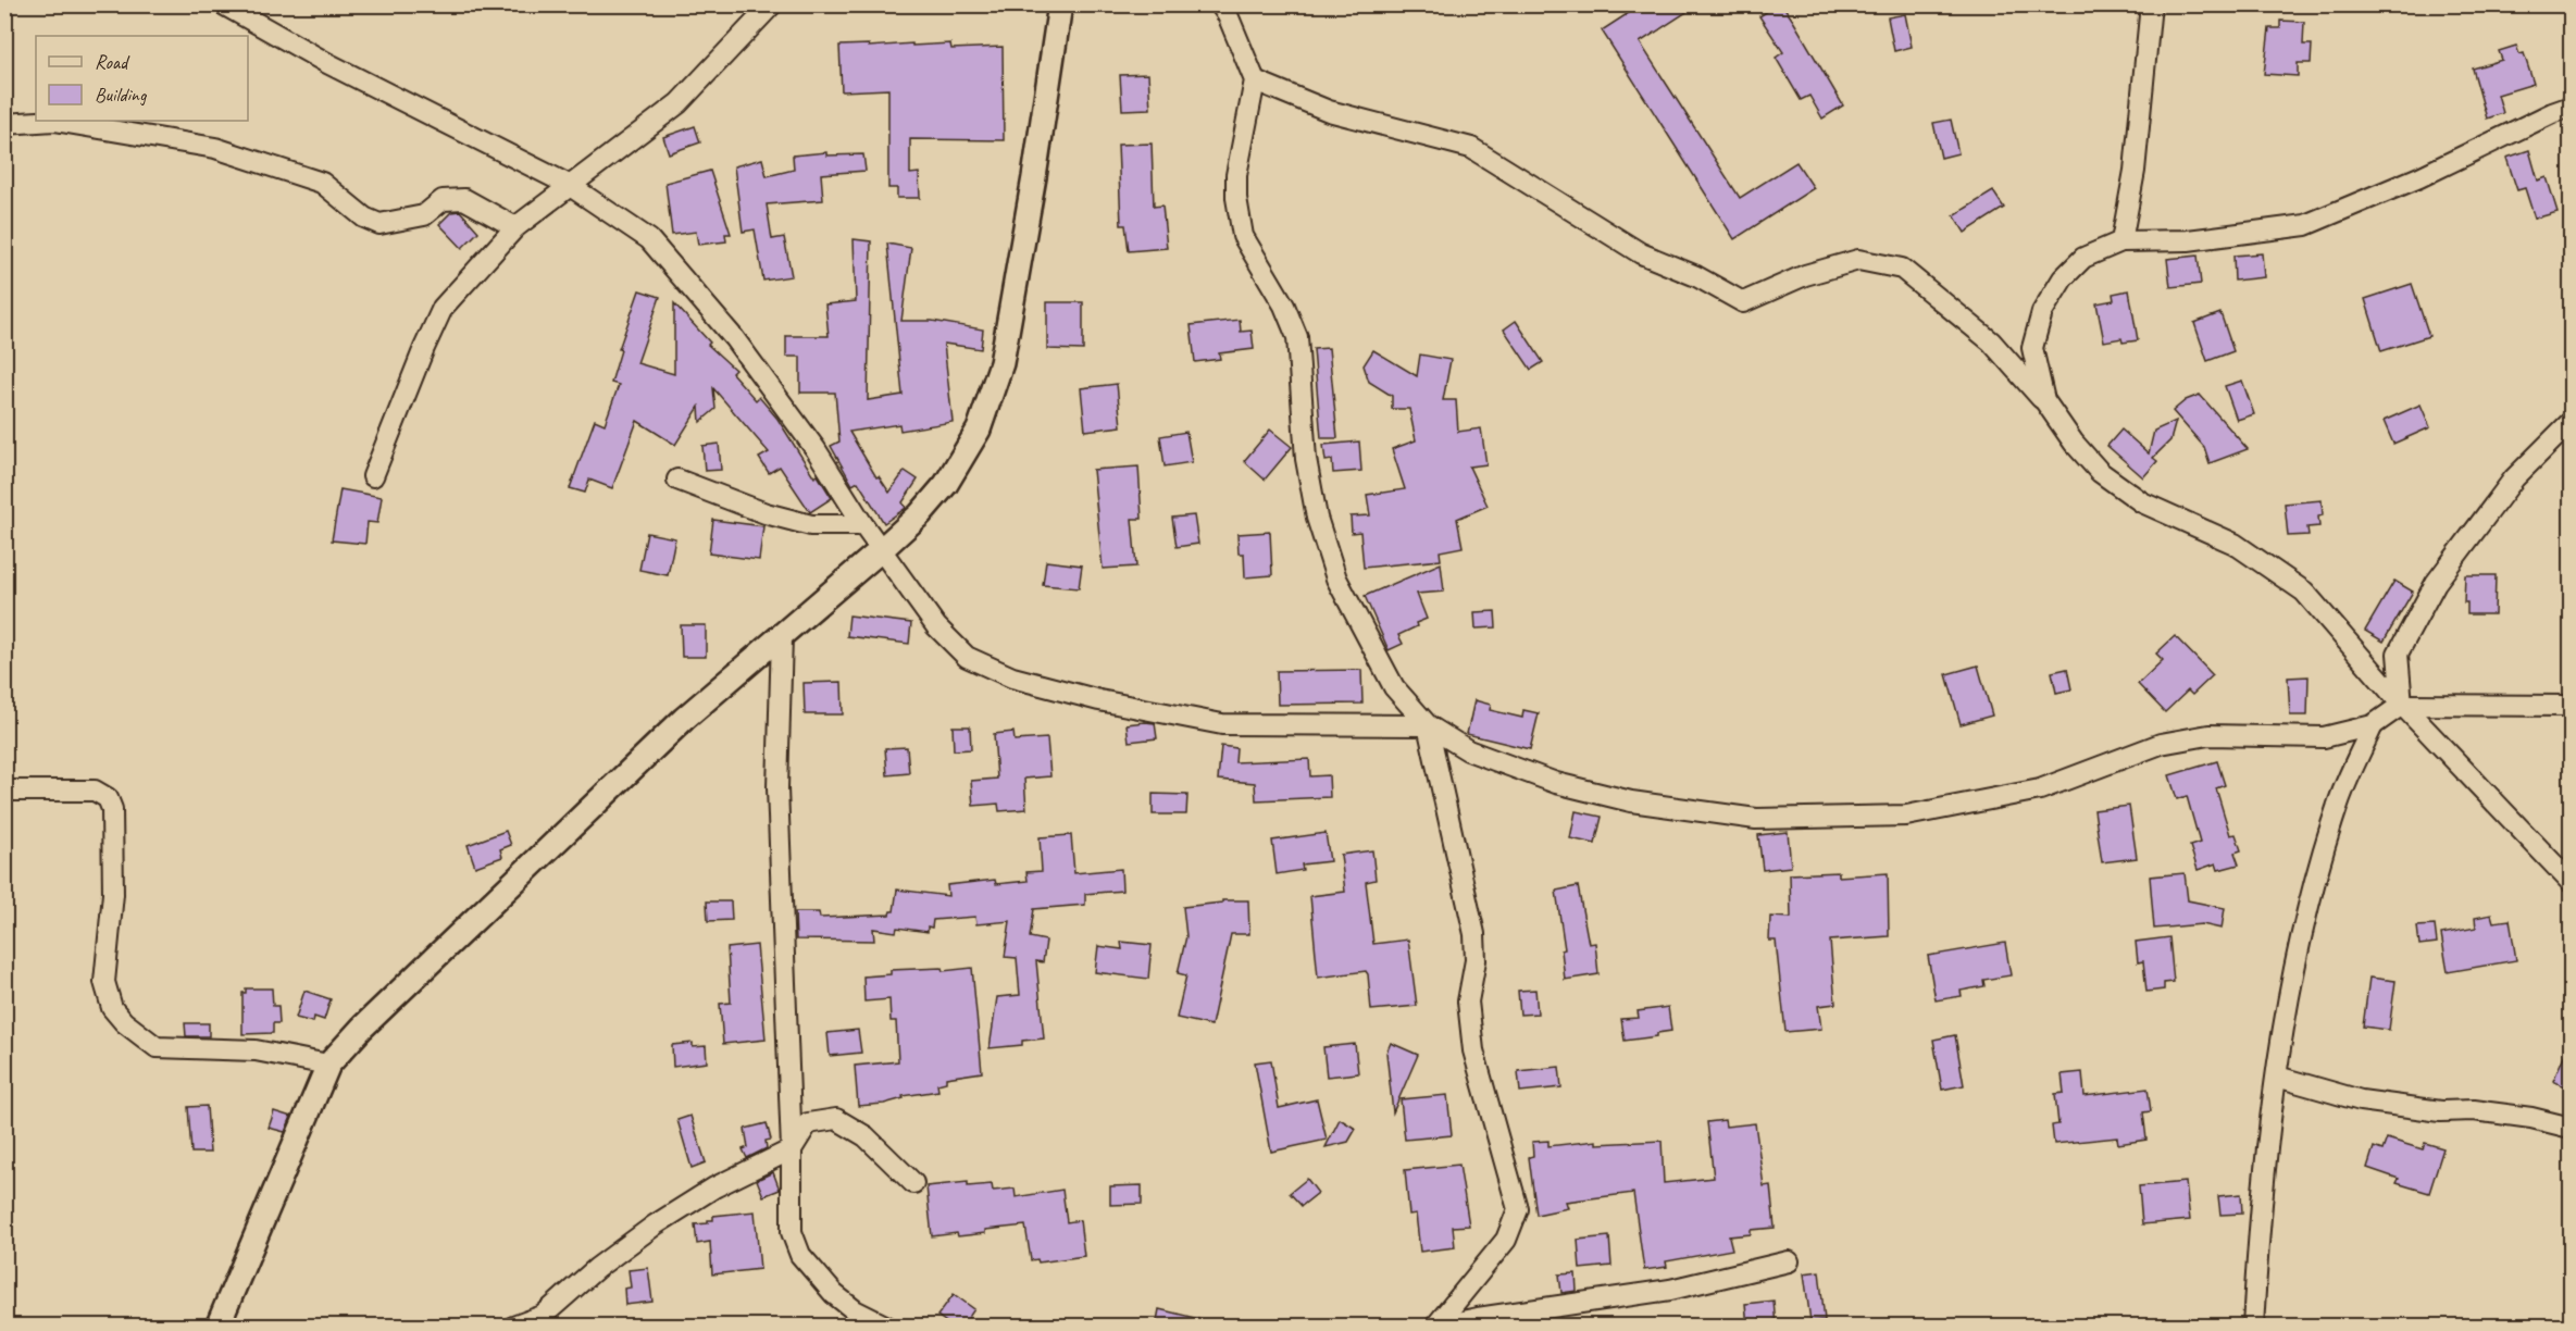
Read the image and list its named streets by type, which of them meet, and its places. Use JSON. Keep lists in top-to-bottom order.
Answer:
{
  "legend": ["Road", "Building"]
}
